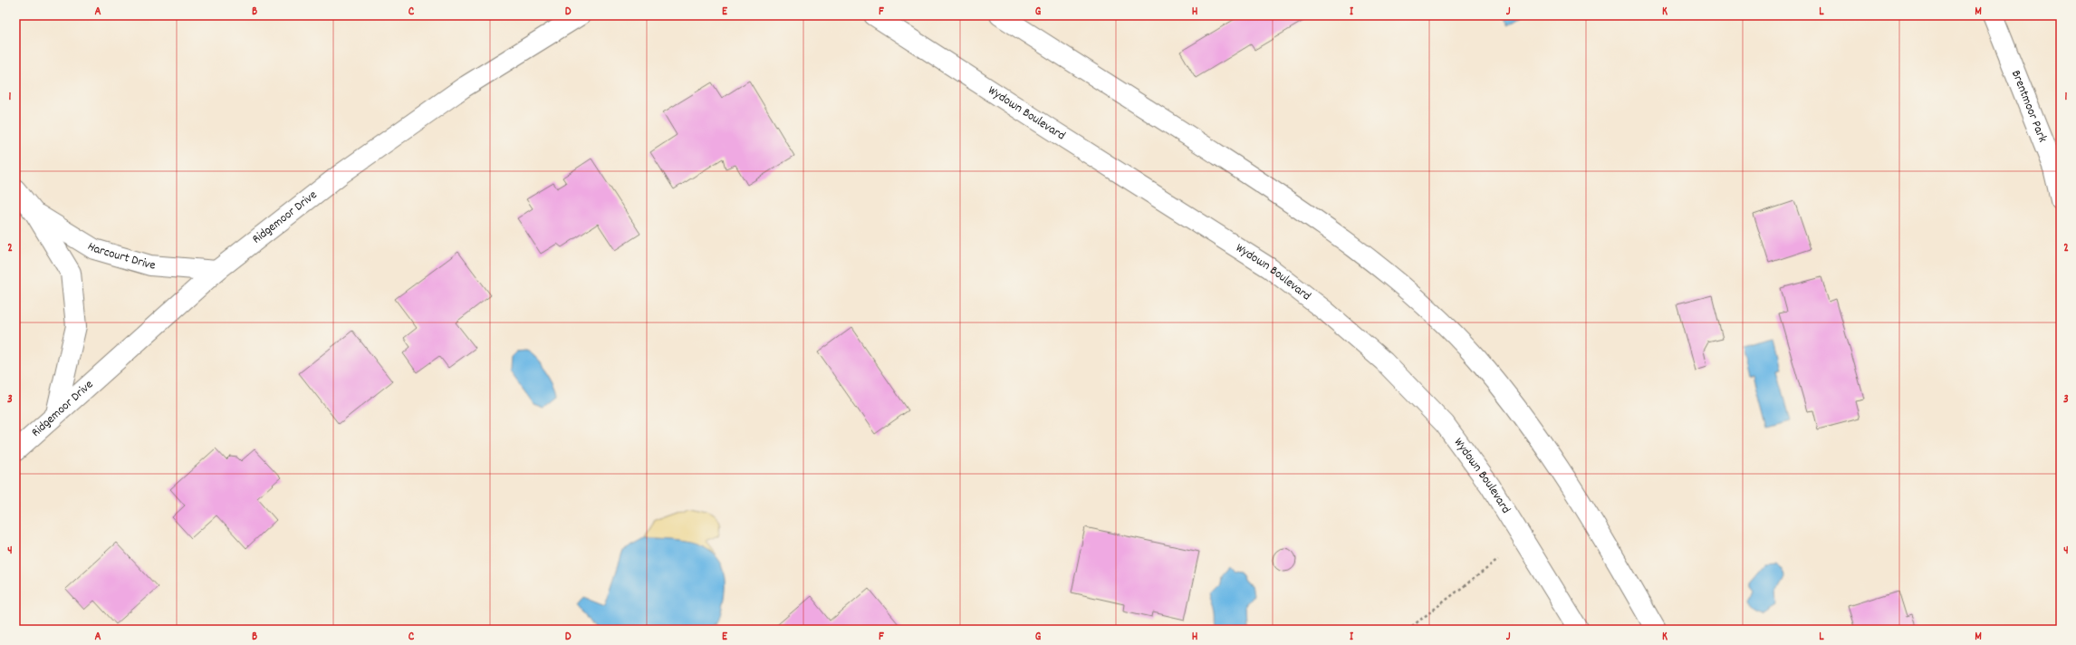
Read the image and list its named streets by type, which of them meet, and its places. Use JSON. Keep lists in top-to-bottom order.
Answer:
{
  "streets": {
    "street": [
      "Brentmoor Park",
      "Wydown Boulevard",
      "Ridgemoor Drive",
      "Harcourt Drive"
    ]
  },
  "crossings": [
    ["Ridgemoor Drive", "Harcourt Drive"]
  ],
  "grid": {
    "columns": [
      "A",
      "B",
      "C",
      "D",
      "E",
      "F",
      "G",
      "H",
      "I",
      "J",
      "K",
      "L",
      "M"
    ],
    "rows": [
      "1",
      "2",
      "3",
      "4"
    ]
  }
}
